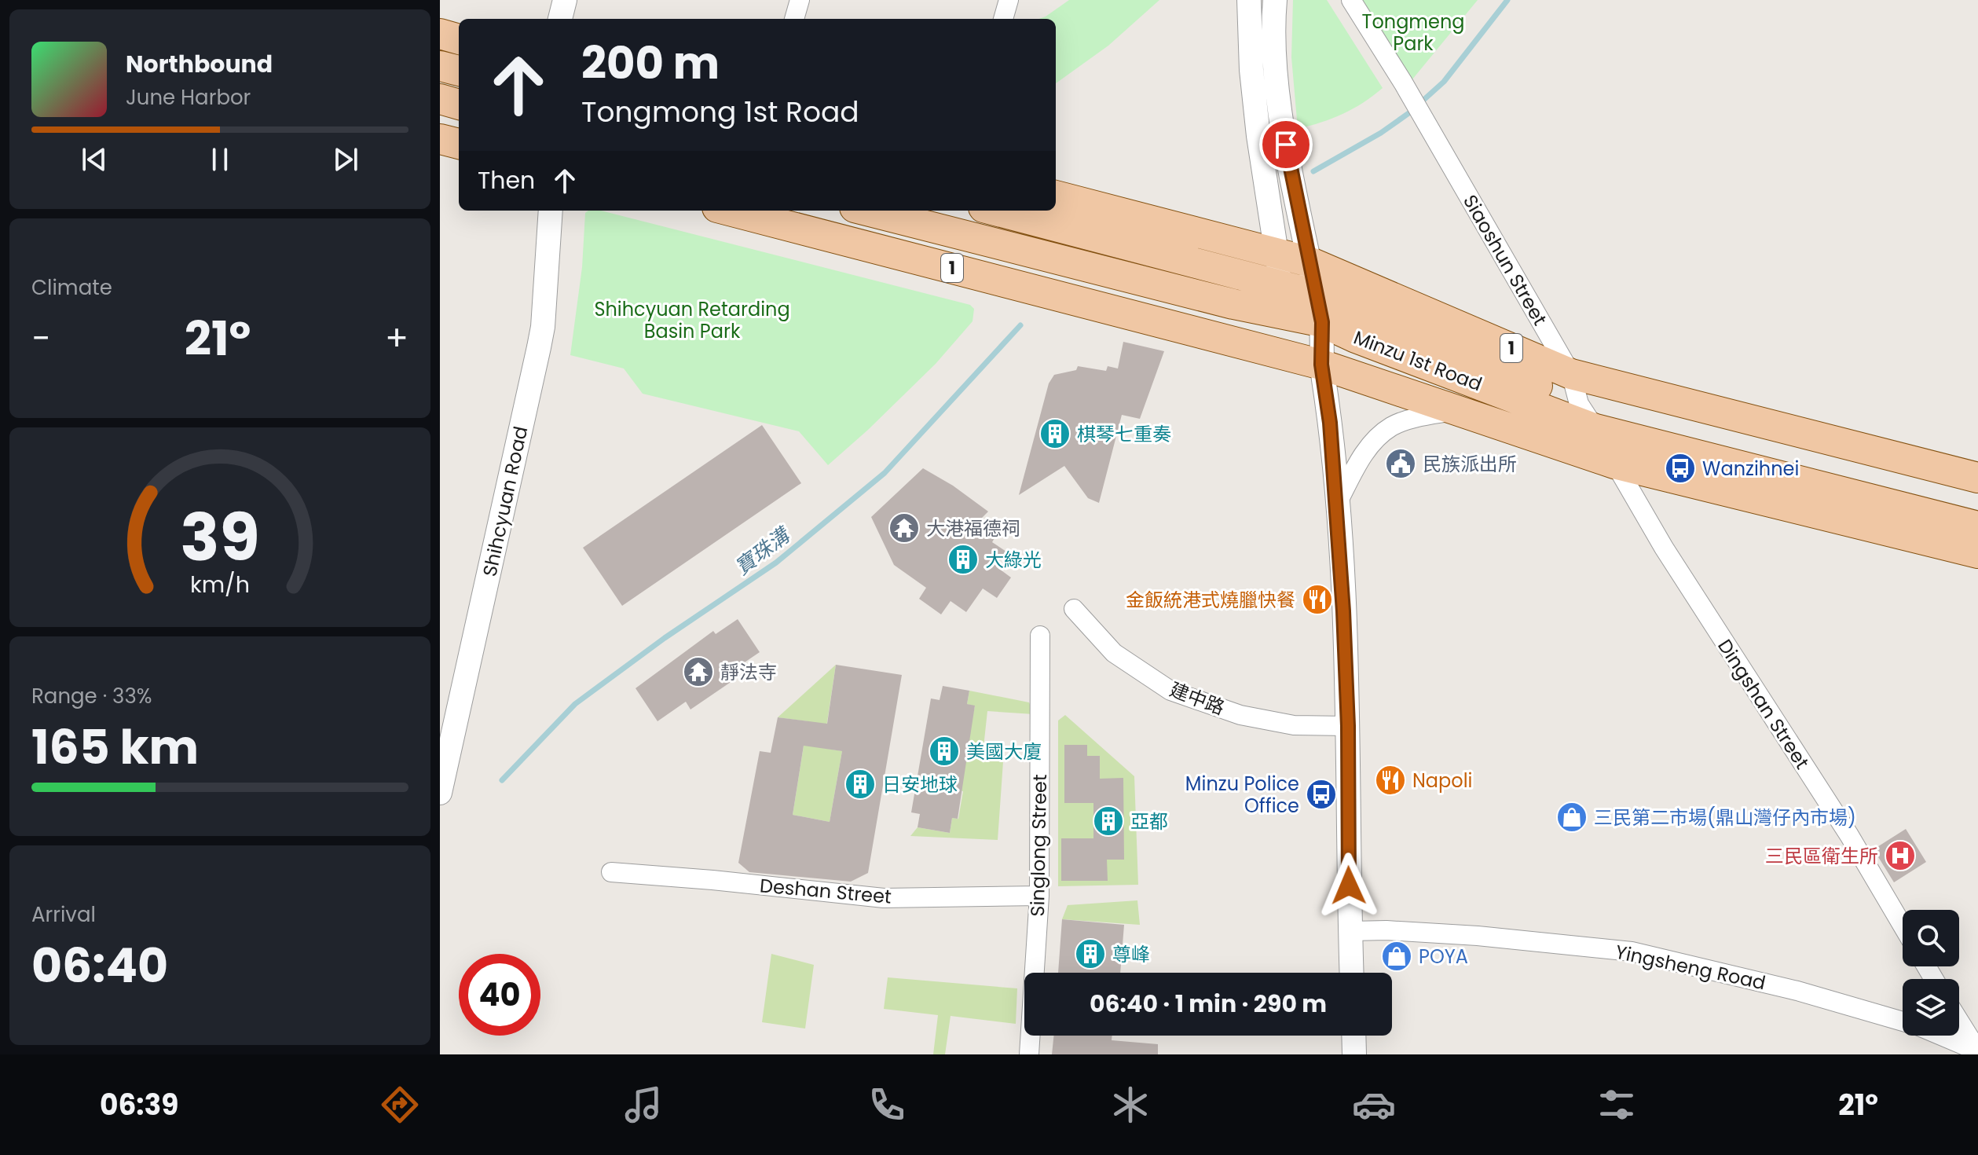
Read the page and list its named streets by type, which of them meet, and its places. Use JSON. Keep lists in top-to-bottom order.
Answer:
{
  "streets": {
    "main road": ["1", "Minzu 1st Road"],
    "street": [
      "Siaoshun Street",
      "Shihcyuan Road",
      "建中路",
      "Dingshan Street",
      "Singlong Street",
      "Deshan Street",
      "Yingsheng Road"
    ]
  },
  "crossings": [
    ["Siaoshun Street", "1"],
    ["Siaoshun Street", "Minzu 1st Road"],
    ["Minzu 1st Road", "Dingshan Street"],
    ["Singlong Street", "Deshan Street"]
  ],
  "water": ["寶珠溝"],
  "parks": ["Tongmeng Park", "Shihcyuan Retarding Basin Park"],
  "places": {
    "building": [
      "棋琴七重奏",
      "大綠光",
      "美國大廈",
      "日安地球",
      "亞都",
      "尊峰"
    ],
    "public building": ["民族派出所"],
    "bus stop": ["Wanzihnei", "Minzu Police Office"],
    "temple": ["大港福德祠", "靜法寺"],
    "restaurant": ["金飯統港式燒臘快餐", "Napoli"],
    "shop": ["三民第二市場(鼎山灣仔內市場)", "POYA"],
    "hospital": ["三民區衛生所"]
  },
  "page": {
    "turn": ["200 m", "Tongmong 1st Road"],
    "song": ["Northbound", "June Harbor"],
    "then": "Then",
    "tile": [
      "Climate",
      ["Range · 33%", "165 km"],
      ["Arrival", "06:40"]
    ],
    "heat": ["−", "21°", "+"],
    "limit": "40",
    "trip": "06:40 · 1 min · 290 m",
    "tabs": ["06:39", "21°"],
    "gauge": ["39", "km/h"]
  }
}
